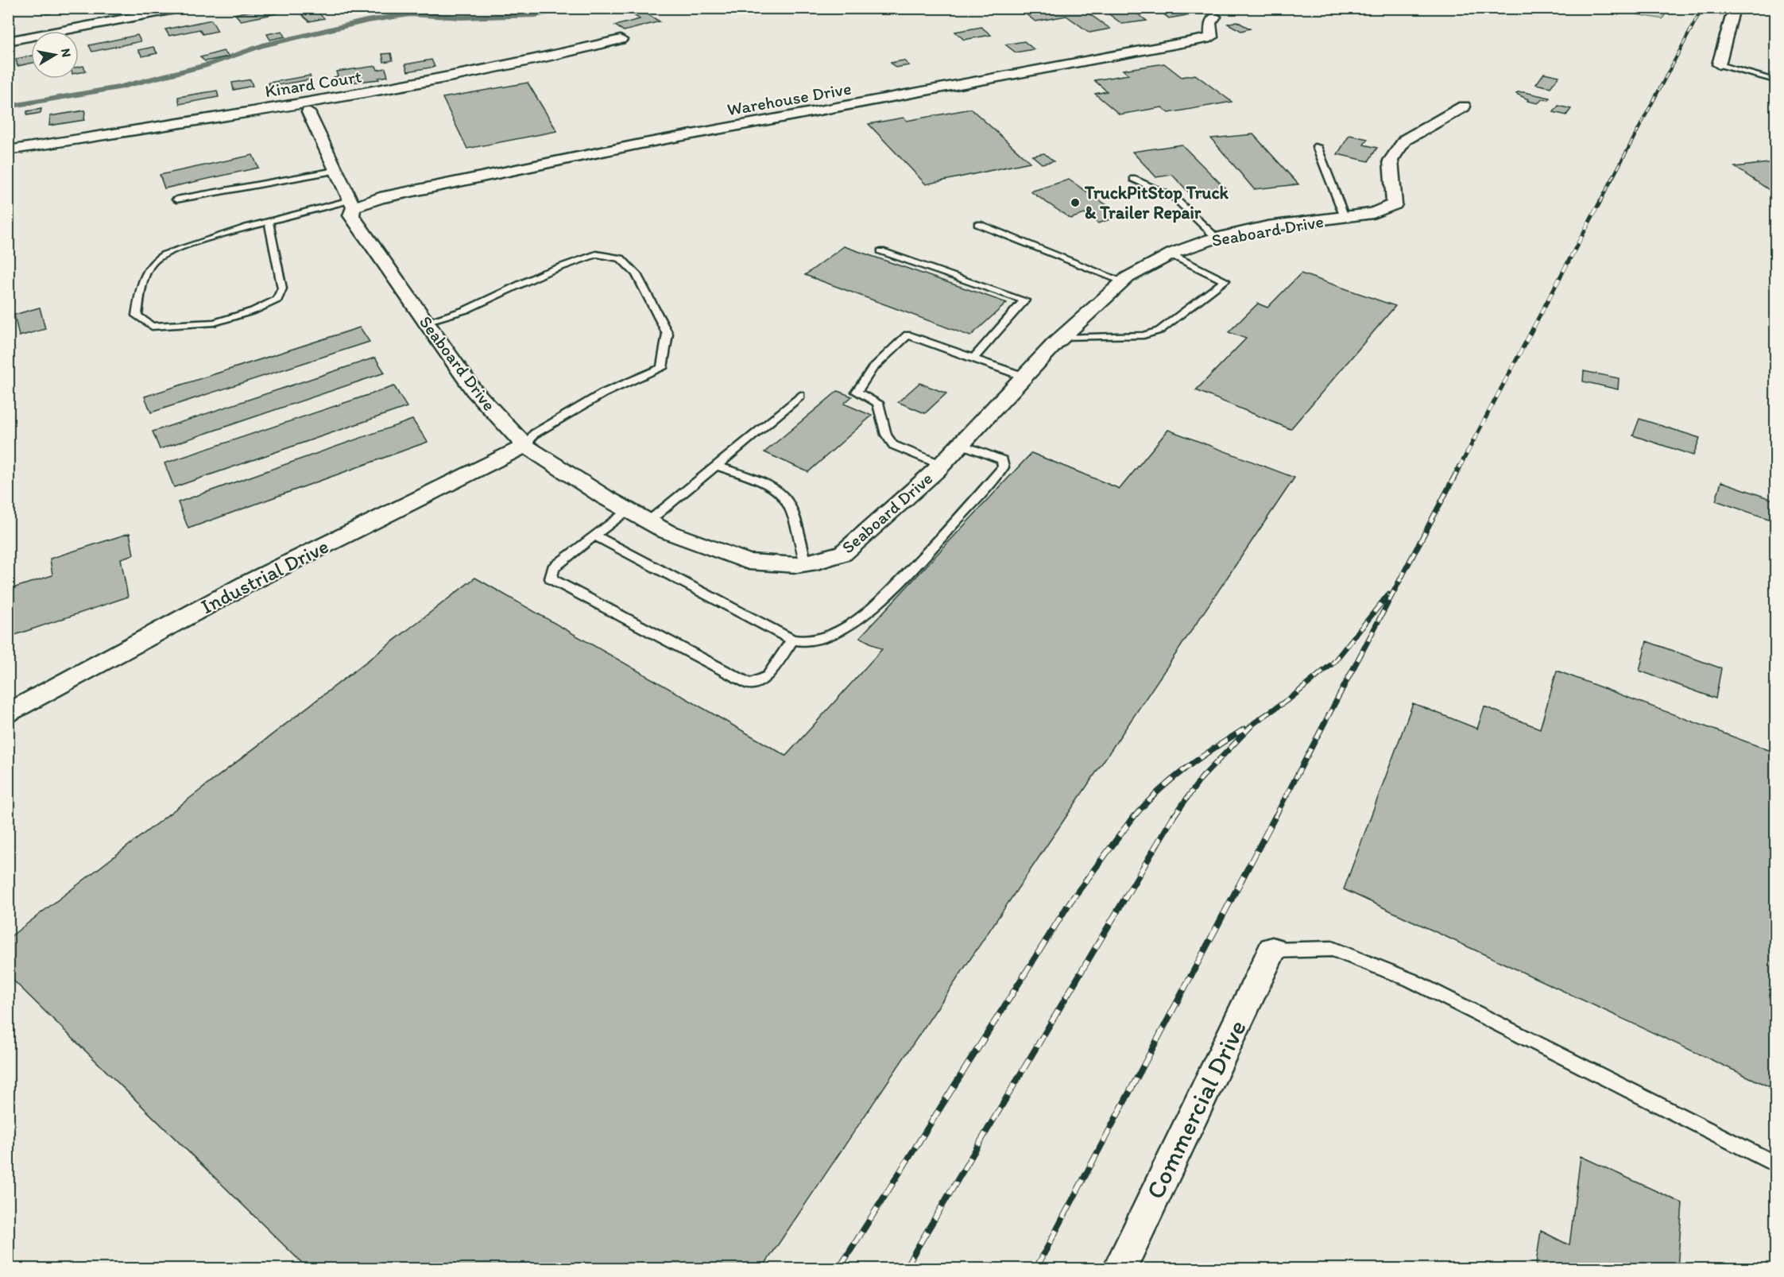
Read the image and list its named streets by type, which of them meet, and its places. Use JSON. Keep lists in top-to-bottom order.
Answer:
{
  "streets": {
    "street": [
      "Kinard Court",
      "Warehouse Drive",
      "Seaboard Drive",
      "Industrial Drive",
      "Commercial Drive"
    ]
  },
  "crossings": [
    ["Warehouse Drive", "Seaboard Drive"],
    ["Seaboard Drive", "Industrial Drive"]
  ],
  "places": ["TruckPitStop Truck & Trailer Repair"],
  "north": "right"
}
